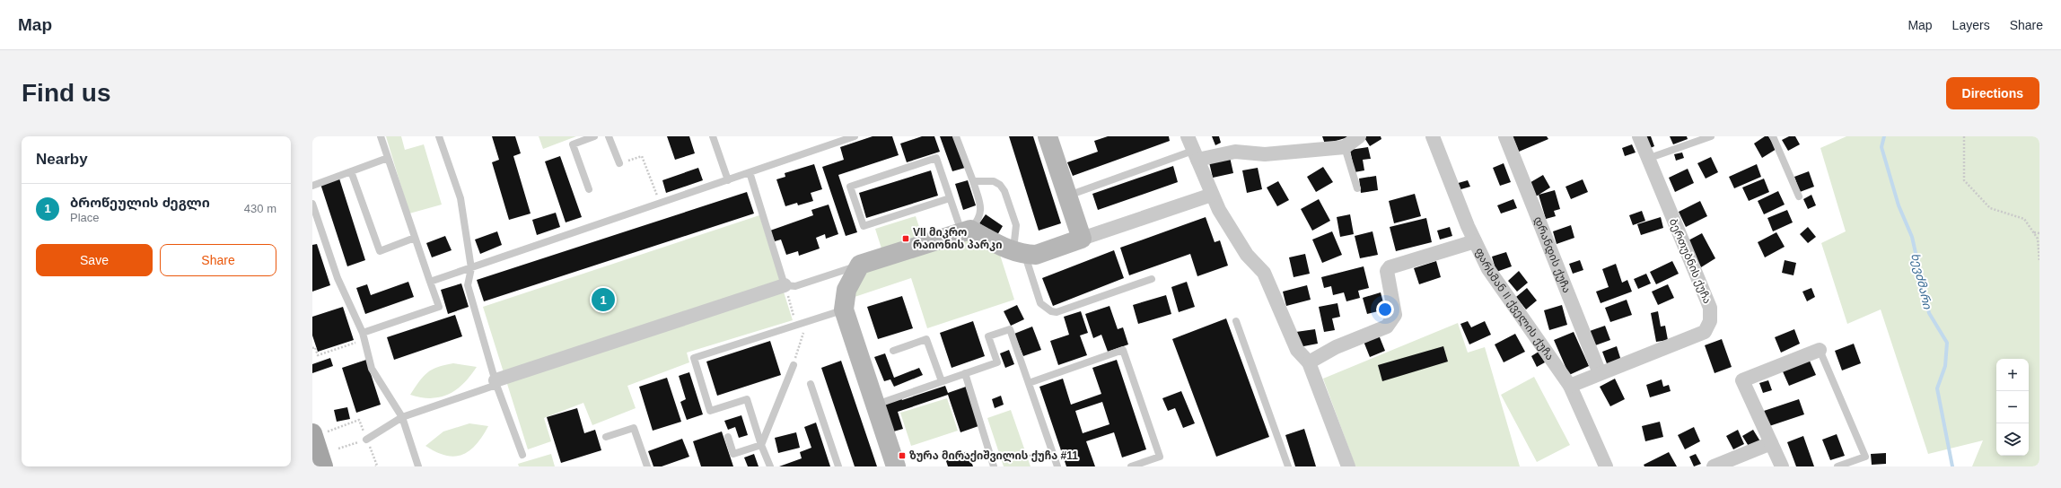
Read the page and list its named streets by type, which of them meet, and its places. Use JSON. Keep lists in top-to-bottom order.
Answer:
{
  "streets": {
    "street": ["დრანდის ქუჩა", "ბერთუბნის ქუჩა", "ფარსმან II ქველის ქუჩა"]
  },
  "crossings": [
    ["დრანდის ქუჩა", "ბერთუბნის ქუჩა"],
    ["ბერთუბნის ქუჩა", "ფარსმან II ქველის ქუჩა"]
  ],
  "water": ["ხევძმარი"],
  "places": {
    "transit": ["VII მიკრო რაიონის პარკი", "ზურა მირაქიშვილის ქუჩა #11"]
  },
  "page": {
    "header": "Map",
    "nav": ["Map", "Layers", "Share"],
    "buttons": [
      "Directions",
      ["Save", "Share"]
    ],
    "title": "Find us",
    "heading": "Nearby",
    "list": [
      {
        "mark": "1",
        "name": "ბროწეულის ძეგლი",
        "note": "Place",
        "value": "430 m"
      }
    ],
    "pins": "1",
    "map_buttons": ["+", "−"]
  }
}
